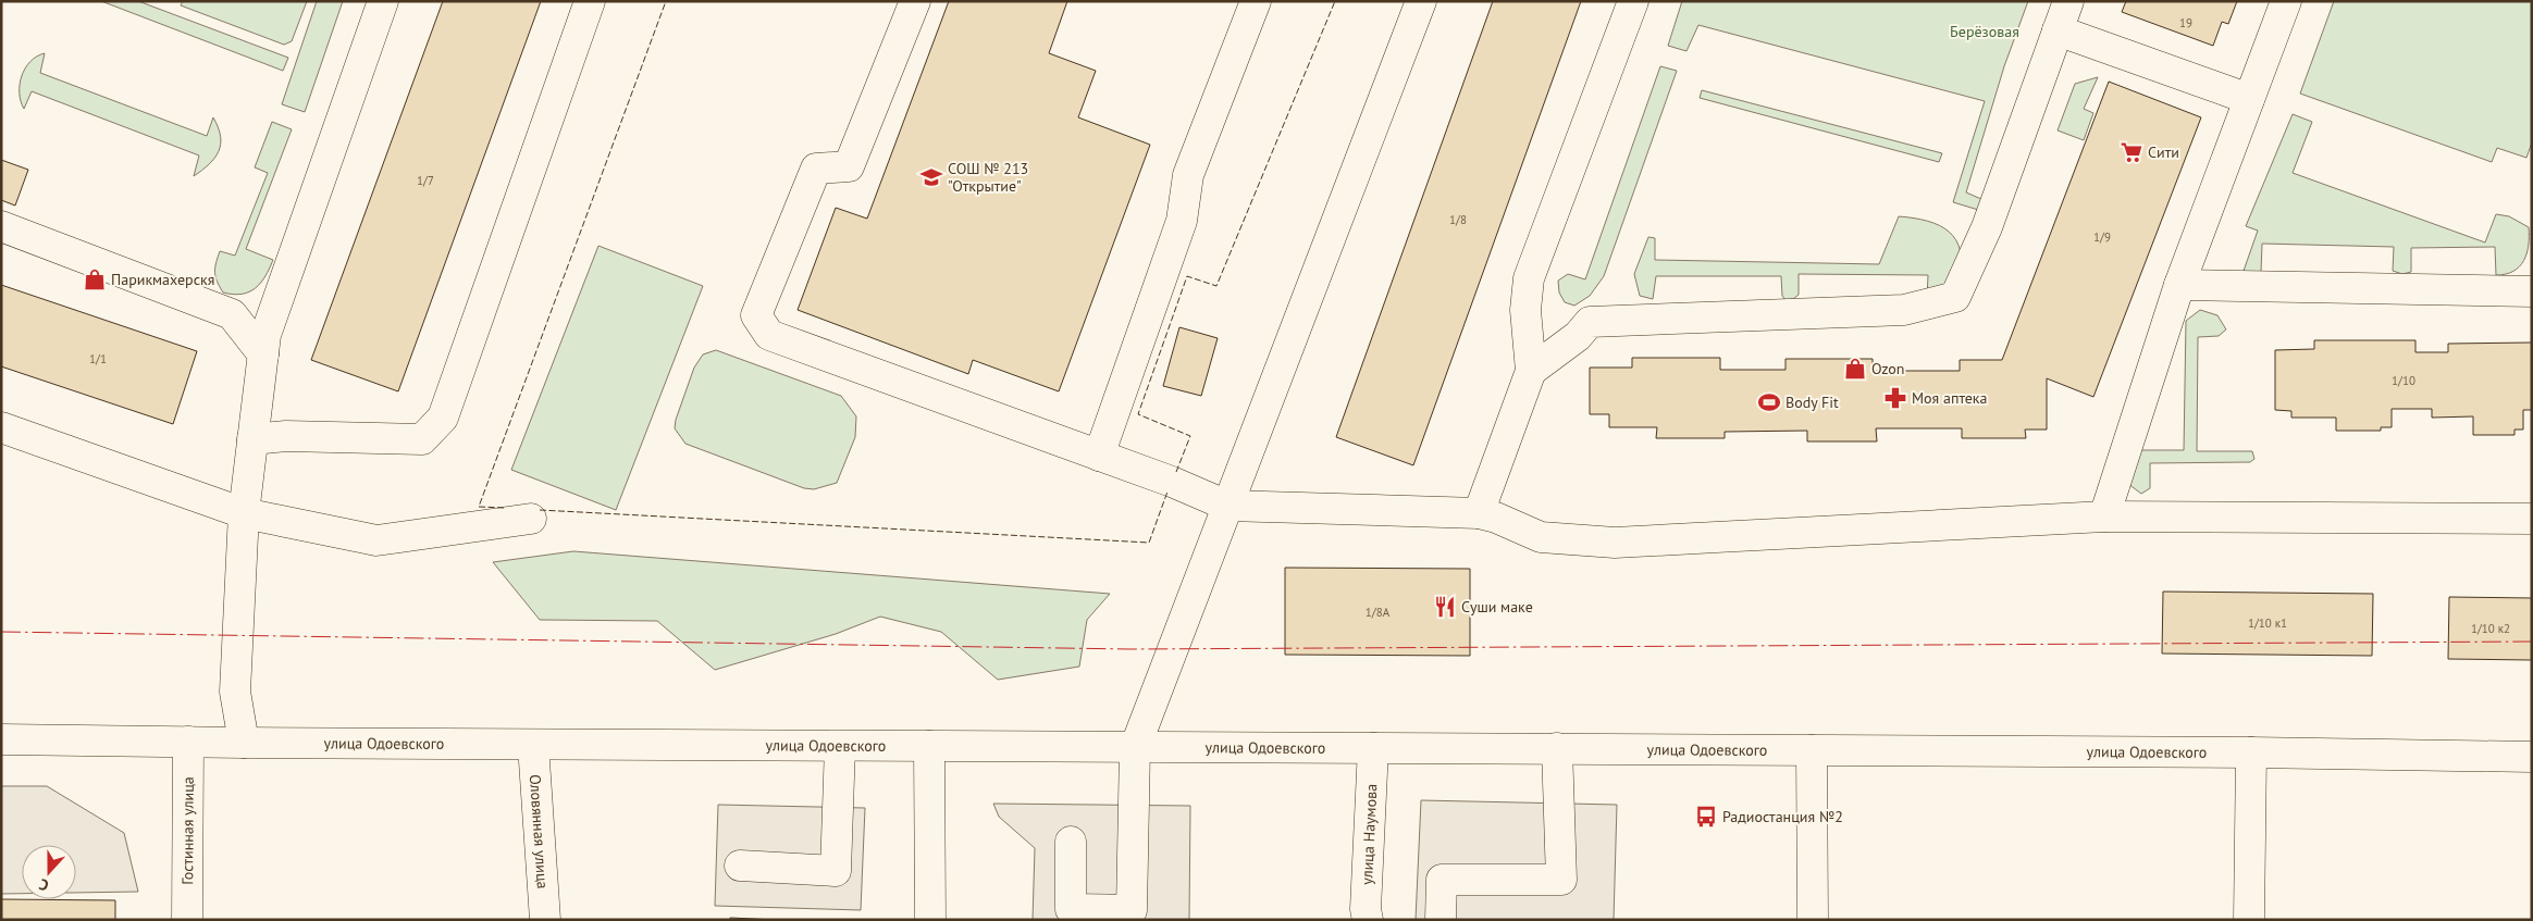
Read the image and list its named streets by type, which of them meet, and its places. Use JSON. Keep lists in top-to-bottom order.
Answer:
{
  "streets": {
    "street": [
      "улица Одоевского",
      "Гостинная улица",
      "Оловянная улица",
      "улица Наумова"
    ]
  },
  "crossings": [
    ["улица Одоевского", "Гостинная улица"],
    ["улица Одоевского", "Оловянная улица"],
    ["улица Одоевского", "улица Наумова"]
  ],
  "parks": ["Берёзовая"],
  "places": {
    "supermarket": ["Сити"],
    "school or university": ["СОШ № 213 \"Открытие\""],
    "shop": ["Парикмахерскя", "Ozon"],
    "pharmacy": ["Моя аптека"],
    "sports": ["Body Fit"],
    "restaurant": ["Суши маке"],
    "bus stop": ["Радиостанция №2"]
  },
  "house_numbers": [
    "19",
    "1/7",
    "1/8",
    "1/9",
    "1/1",
    "1/10",
    "1/8А",
    "1/10 к1",
    "1/10 к2"
  ],
  "north": "bottom"
}
